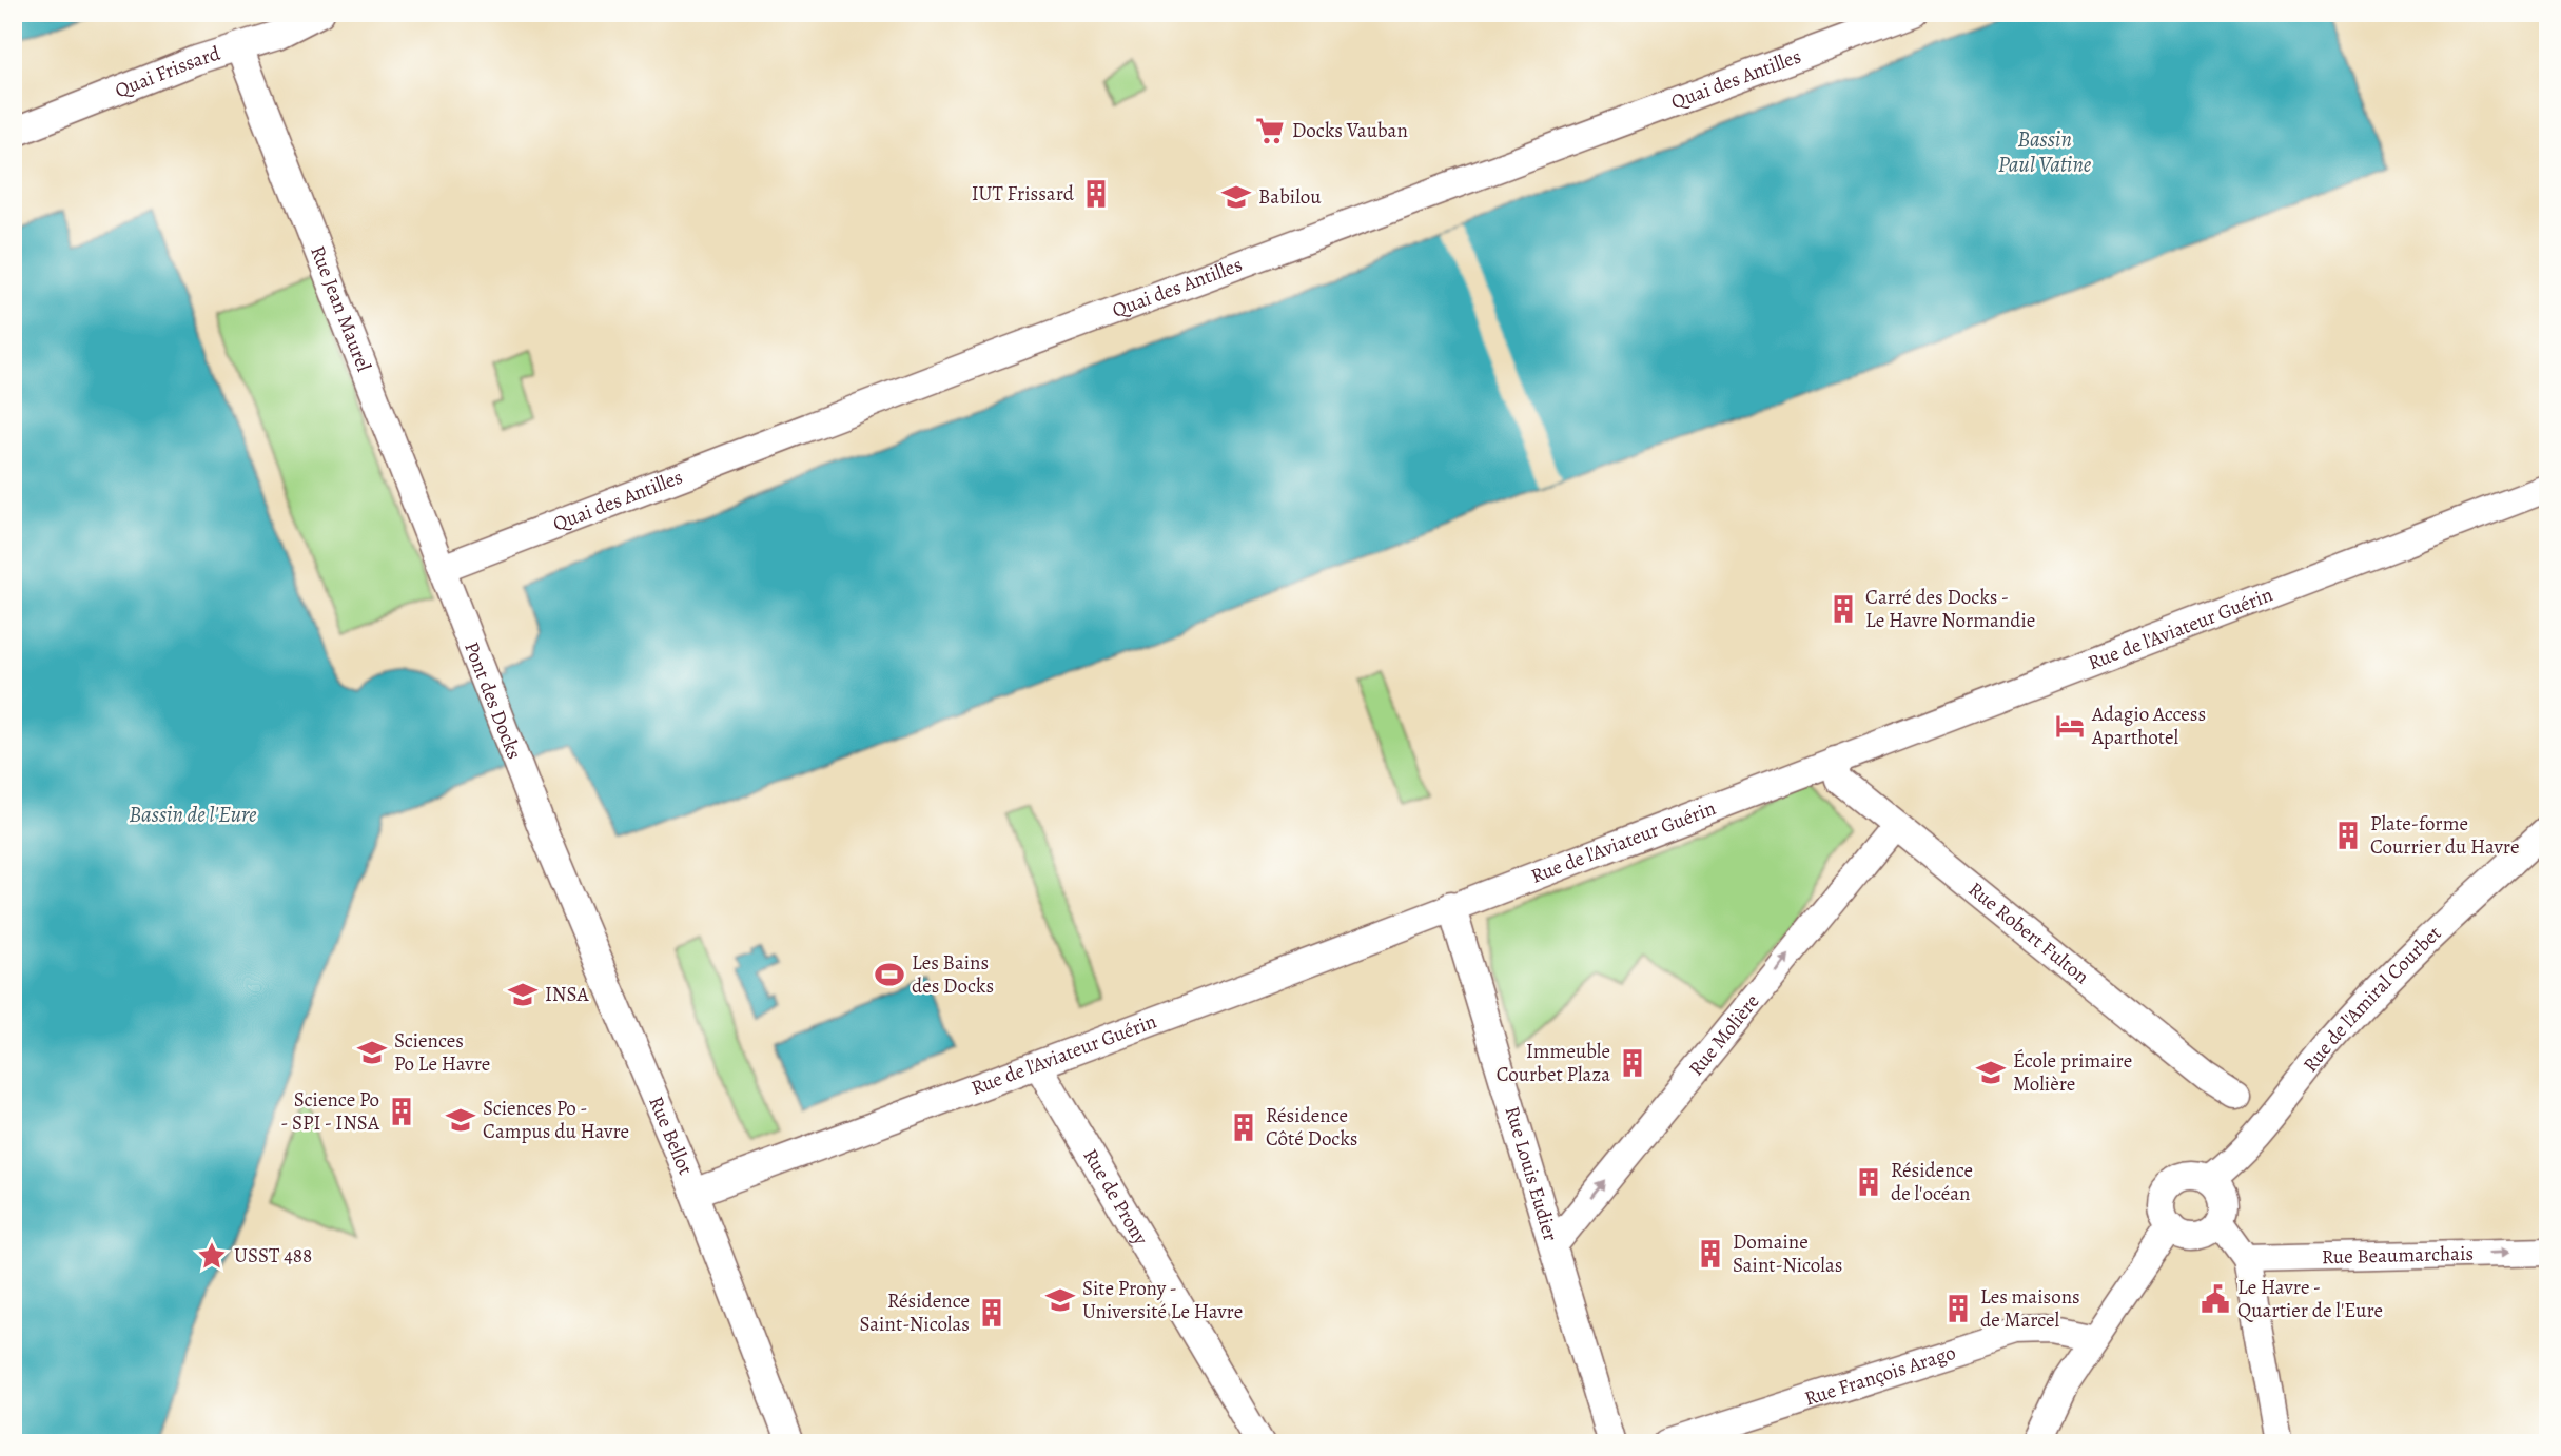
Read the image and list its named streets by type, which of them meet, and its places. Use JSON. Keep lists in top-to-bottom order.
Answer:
{
  "streets": {
    "street": [
      "Quai Frissard",
      "Quai des Antilles",
      "Rue Jean Maurel",
      "Rue de l'Aviateur Guérin",
      "Pont des Docks",
      "Rue Robert Fulton",
      "Rue de l'Amiral Courbet",
      "Rue Molière",
      "Rue Bellot",
      "Rue Louis Eudier",
      "Rue de Prony",
      "Rue Beaumarchais",
      "Rue François Arago"
    ]
  },
  "crossings": [
    ["Quai Frissard", "Rue Jean Maurel"],
    ["Quai des Antilles", "Rue Jean Maurel"],
    ["Quai des Antilles", "Pont des Docks"],
    ["Rue Jean Maurel", "Pont des Docks"],
    ["Rue de l'Aviateur Guérin", "Rue Robert Fulton"],
    ["Rue de l'Aviateur Guérin", "Rue Bellot"],
    ["Rue de l'Aviateur Guérin", "Rue Louis Eudier"],
    ["Rue de l'Aviateur Guérin", "Rue de Prony"],
    ["Pont des Docks", "Rue Bellot"],
    ["Rue Robert Fulton", "Rue Molière"],
    ["Rue Molière", "Rue Louis Eudier"]
  ],
  "one_way": ["Rue Molière", "Rue Beaumarchais"],
  "water": ["Bassin Paul Vatine", "Bassin de l'Eure"],
  "places": {
    "supermarket": ["Docks Vauban"],
    "building": [
      "IUT Frissard",
      "Carré des Docks - Le Havre Normandie",
      "Plate-forme Courrier du Havre",
      "Immeuble Courbet Plaza",
      "Science Po - SPI - INSA",
      "Résidence Côté Docks",
      "Résidence de l'océan",
      "Domaine Saint-Nicolas",
      "Les maisons de Marcel",
      "Résidence Saint-Nicolas"
    ],
    "school or university": [
      "Babilou",
      "INSA",
      "Sciences Po Le Havre",
      "École primaire Molière",
      "Sciences Po - Campus du Havre",
      "Site Prony - Université Le Havre"
    ],
    "hotel": ["Adagio Access Aparthotel"],
    "sports": ["Les Bains des Docks"],
    "place": ["USST 488"],
    "public building": ["Le Havre - Quartier de l'Eure"]
  }
}
